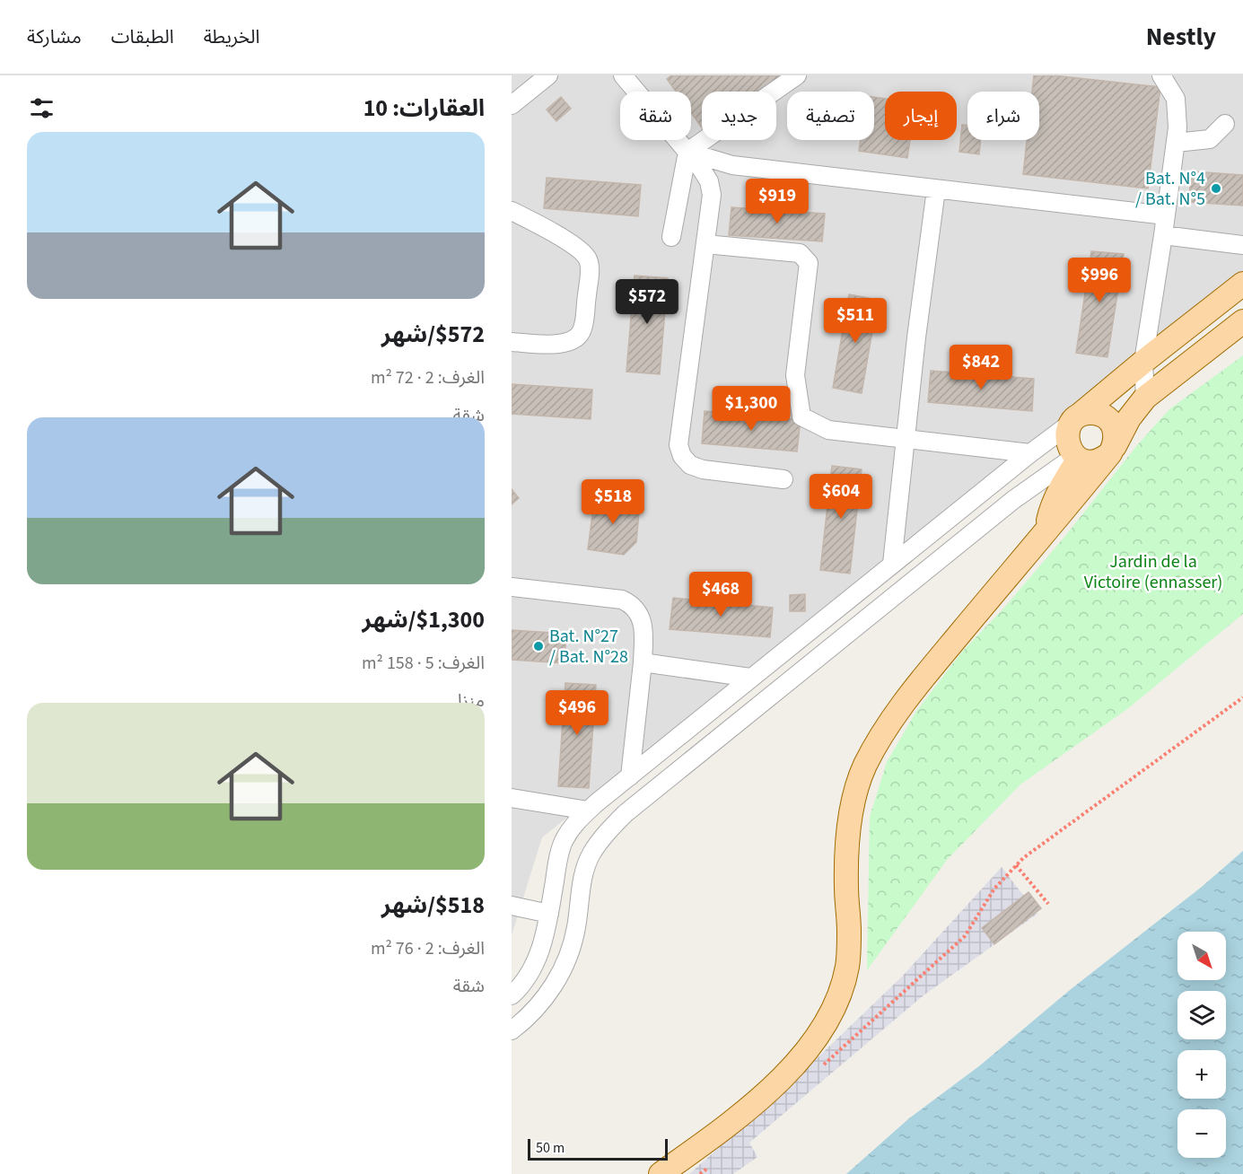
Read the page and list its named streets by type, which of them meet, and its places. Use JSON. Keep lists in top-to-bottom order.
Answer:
{
  "parks": ["Jardin de la Victoire (ennasser)"],
  "places": ["Bat. N°4 / Bat. N°5", "Bat. N°27 / Bat. N°28"],
  "scale_bar": "50 m",
  "north": "bottom right",
  "page": {
    "header": "Nestly",
    "nav": ["الخريطة", "الطبقات", "مشاركة"],
    "heading": "العقارات: 10",
    "chip": [
      "شراء",
      "إيجار",
      "تصفية",
      "جديد",
      "شقة"
    ],
    "list": [
      {
        "name": "$572/شهر",
        "note": "الغرف: 2 · 72 m² · شقة"
      },
      {
        "name": "$1,300/شهر",
        "note": "الغرف: 5 · 158 m² · منزل"
      },
      {
        "name": "$518/شهر",
        "note": "الغرف: 2 · 76 m² · شقة"
      }
    ],
    "price": [
      "$919",
      "$996",
      "$572",
      "$511",
      "$842",
      "$1,300",
      "$604",
      "$518",
      "$468",
      "$496"
    ],
    "map_buttons": ["+", "−"],
    "scale": "50 m"
  }
}
